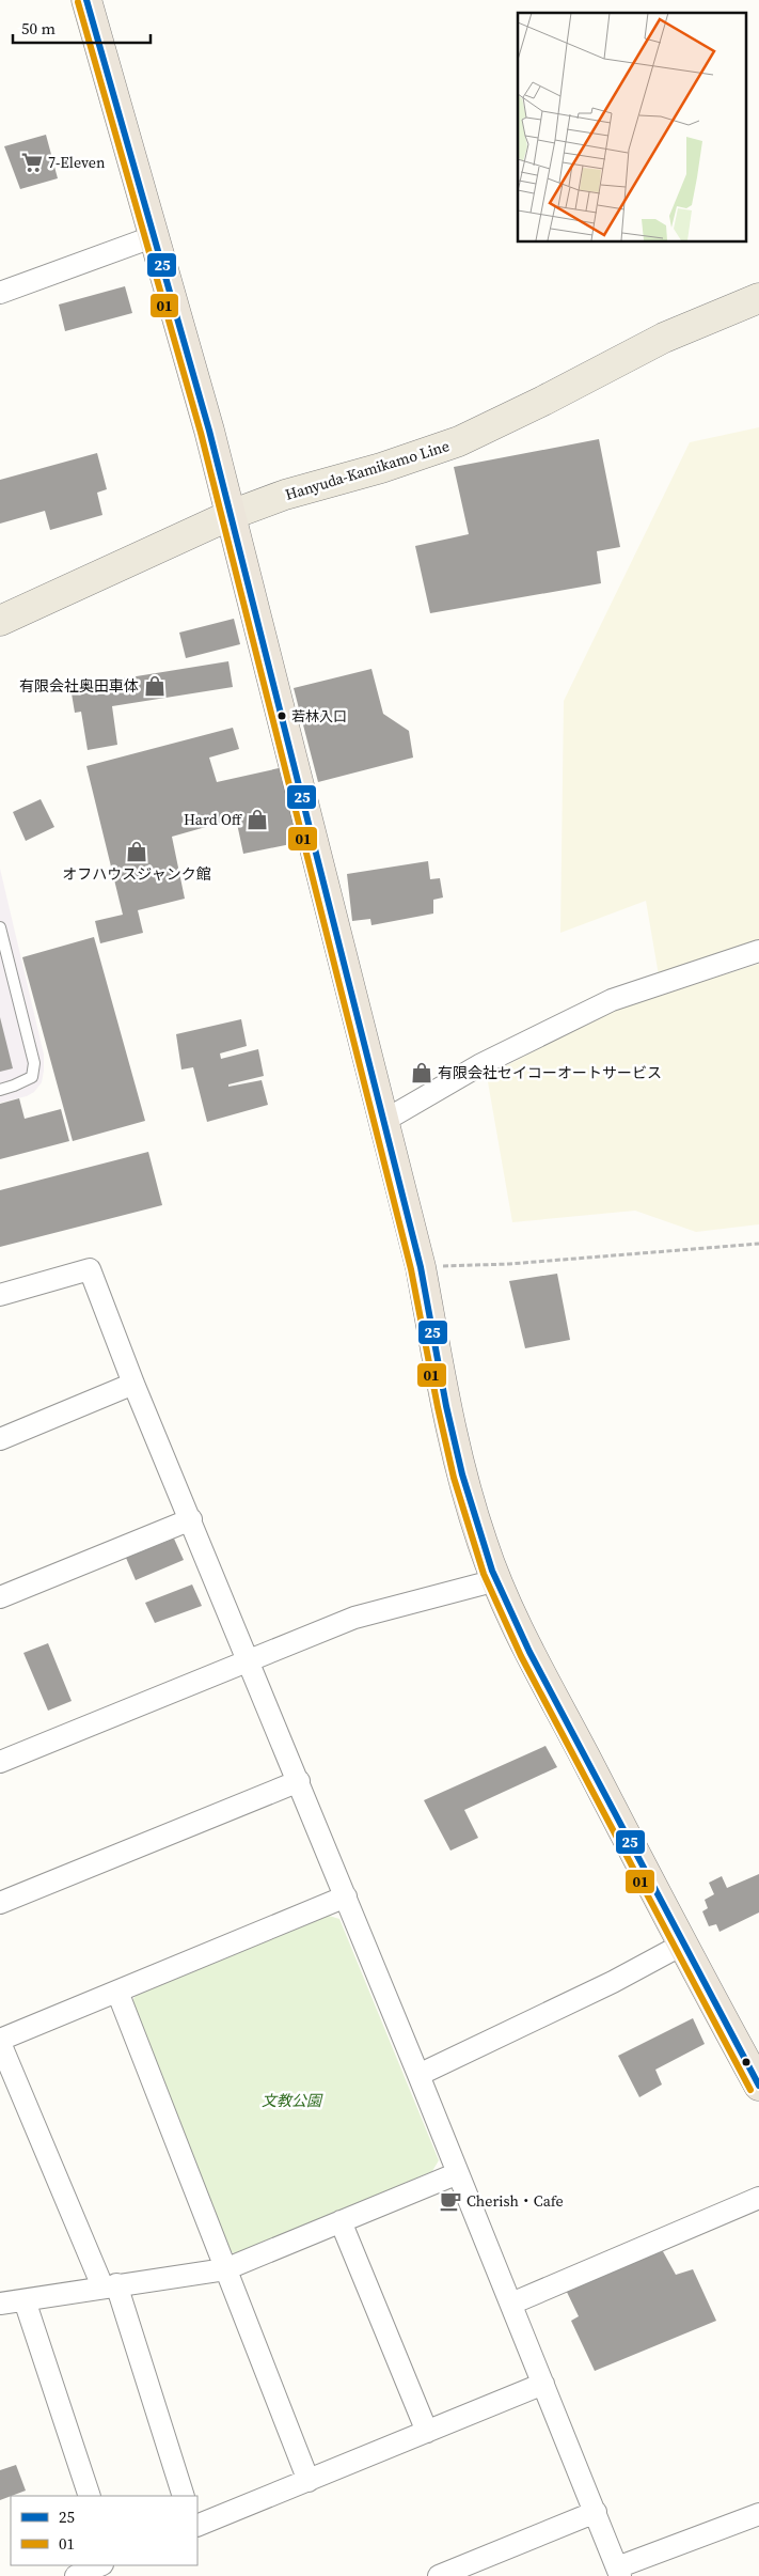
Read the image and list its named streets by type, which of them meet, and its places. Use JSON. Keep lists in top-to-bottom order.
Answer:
{
  "streets": {
    "main road": ["Hanyuda-Kamikamo Line"]
  },
  "parks": ["文教公園"],
  "places": {
    "supermarket": ["7-Eleven"],
    "shop": [
      "有限会社奥田車体",
      "Hard Off",
      "オフハウスジャンク館",
      "有限会社セイコーオートサービス"
    ],
    "other": ["若林入口"],
    "cafe": ["Cherish・Cafe"]
  },
  "lines": ["transit line 25", "transit line 01"],
  "legend": ["25", "01"],
  "scale_bar": "50 m"
}
